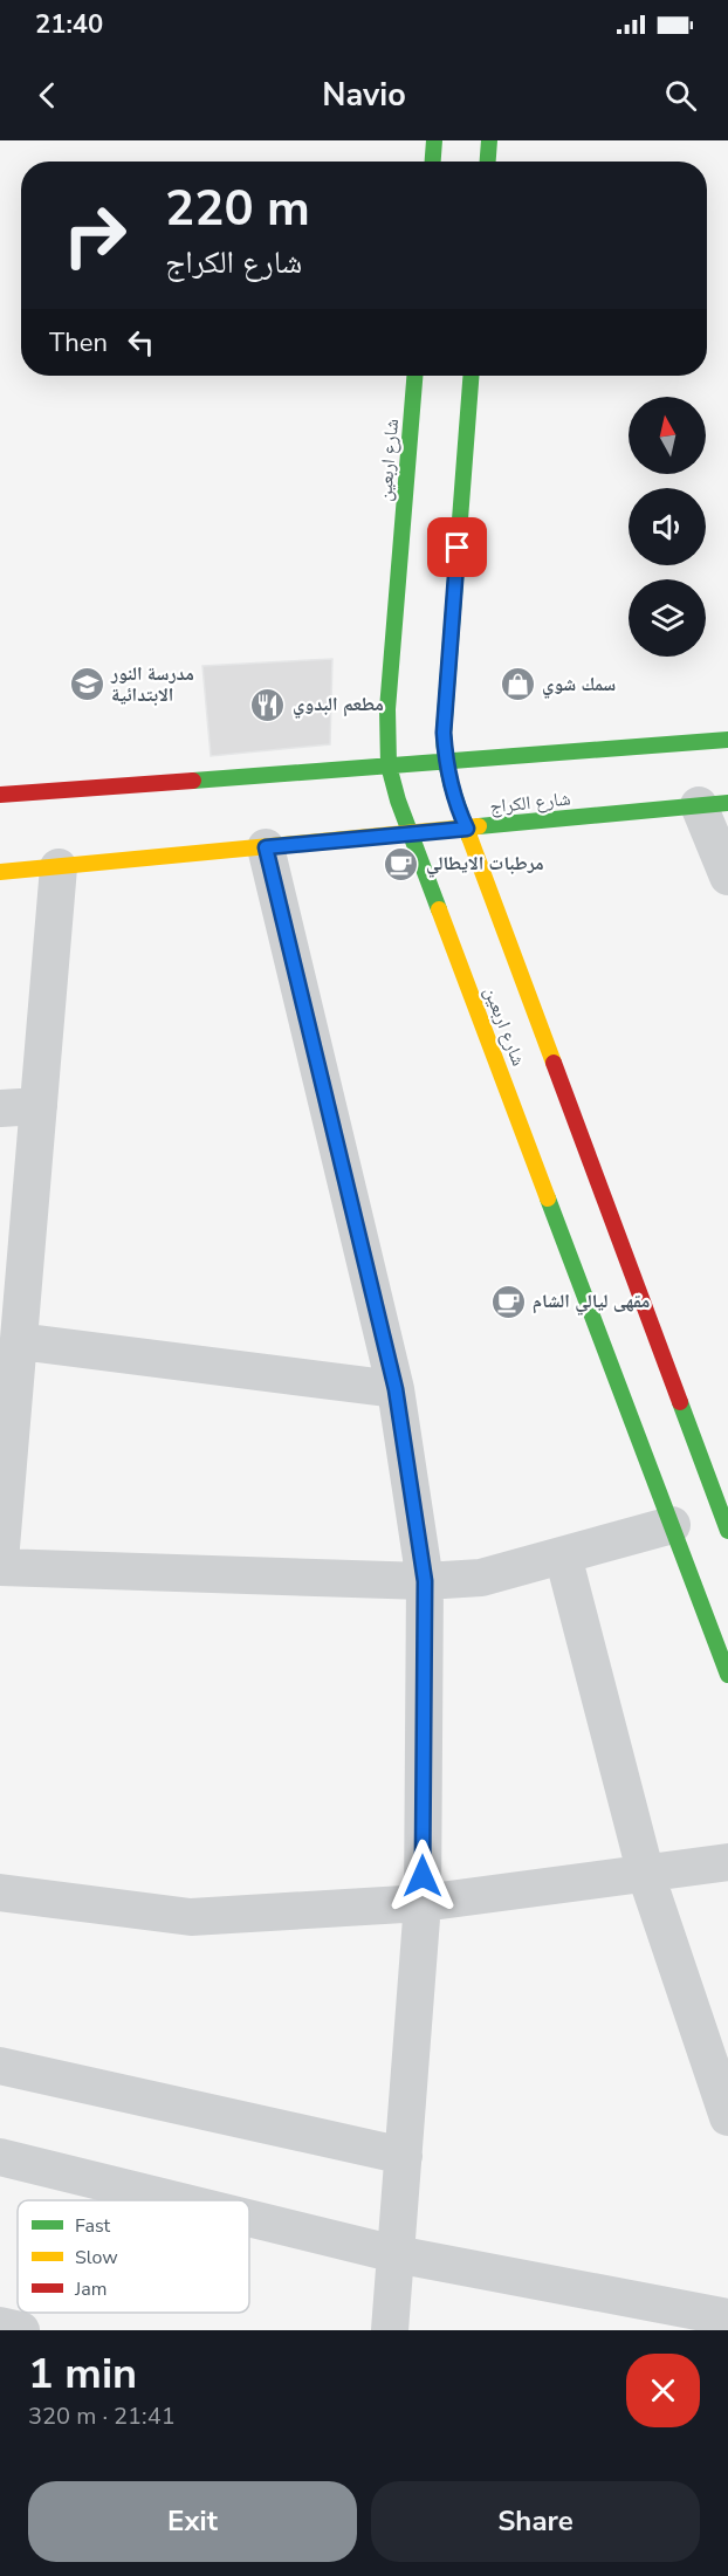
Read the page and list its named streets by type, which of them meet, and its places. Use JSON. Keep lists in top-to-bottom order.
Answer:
{
  "streets": {
    "main road": ["شارع اربعين", "شارع الكراج"]
  },
  "crossings": [
    ["شارع اربعين", "شارع الكراج"]
  ],
  "places": {
    "school or university": ["مدرسة النور الابتدائية"],
    "shop": ["سمك شوي"],
    "restaurant": ["مطعم البدوي"],
    "cafe": ["مرطبات الايطالي", "مقهى ليالي الشام"]
  },
  "legend": ["Fast", "Slow", "Jam"],
  "north": "top",
  "page": {
    "status": "21:40",
    "header": "Navio",
    "turn": ["220 m", "شارع الكراج"],
    "then": "Then",
    "heading": ["1 min", "320 m · 21:41"],
    "buttons": ["Exit", "Share"]
  }
}
